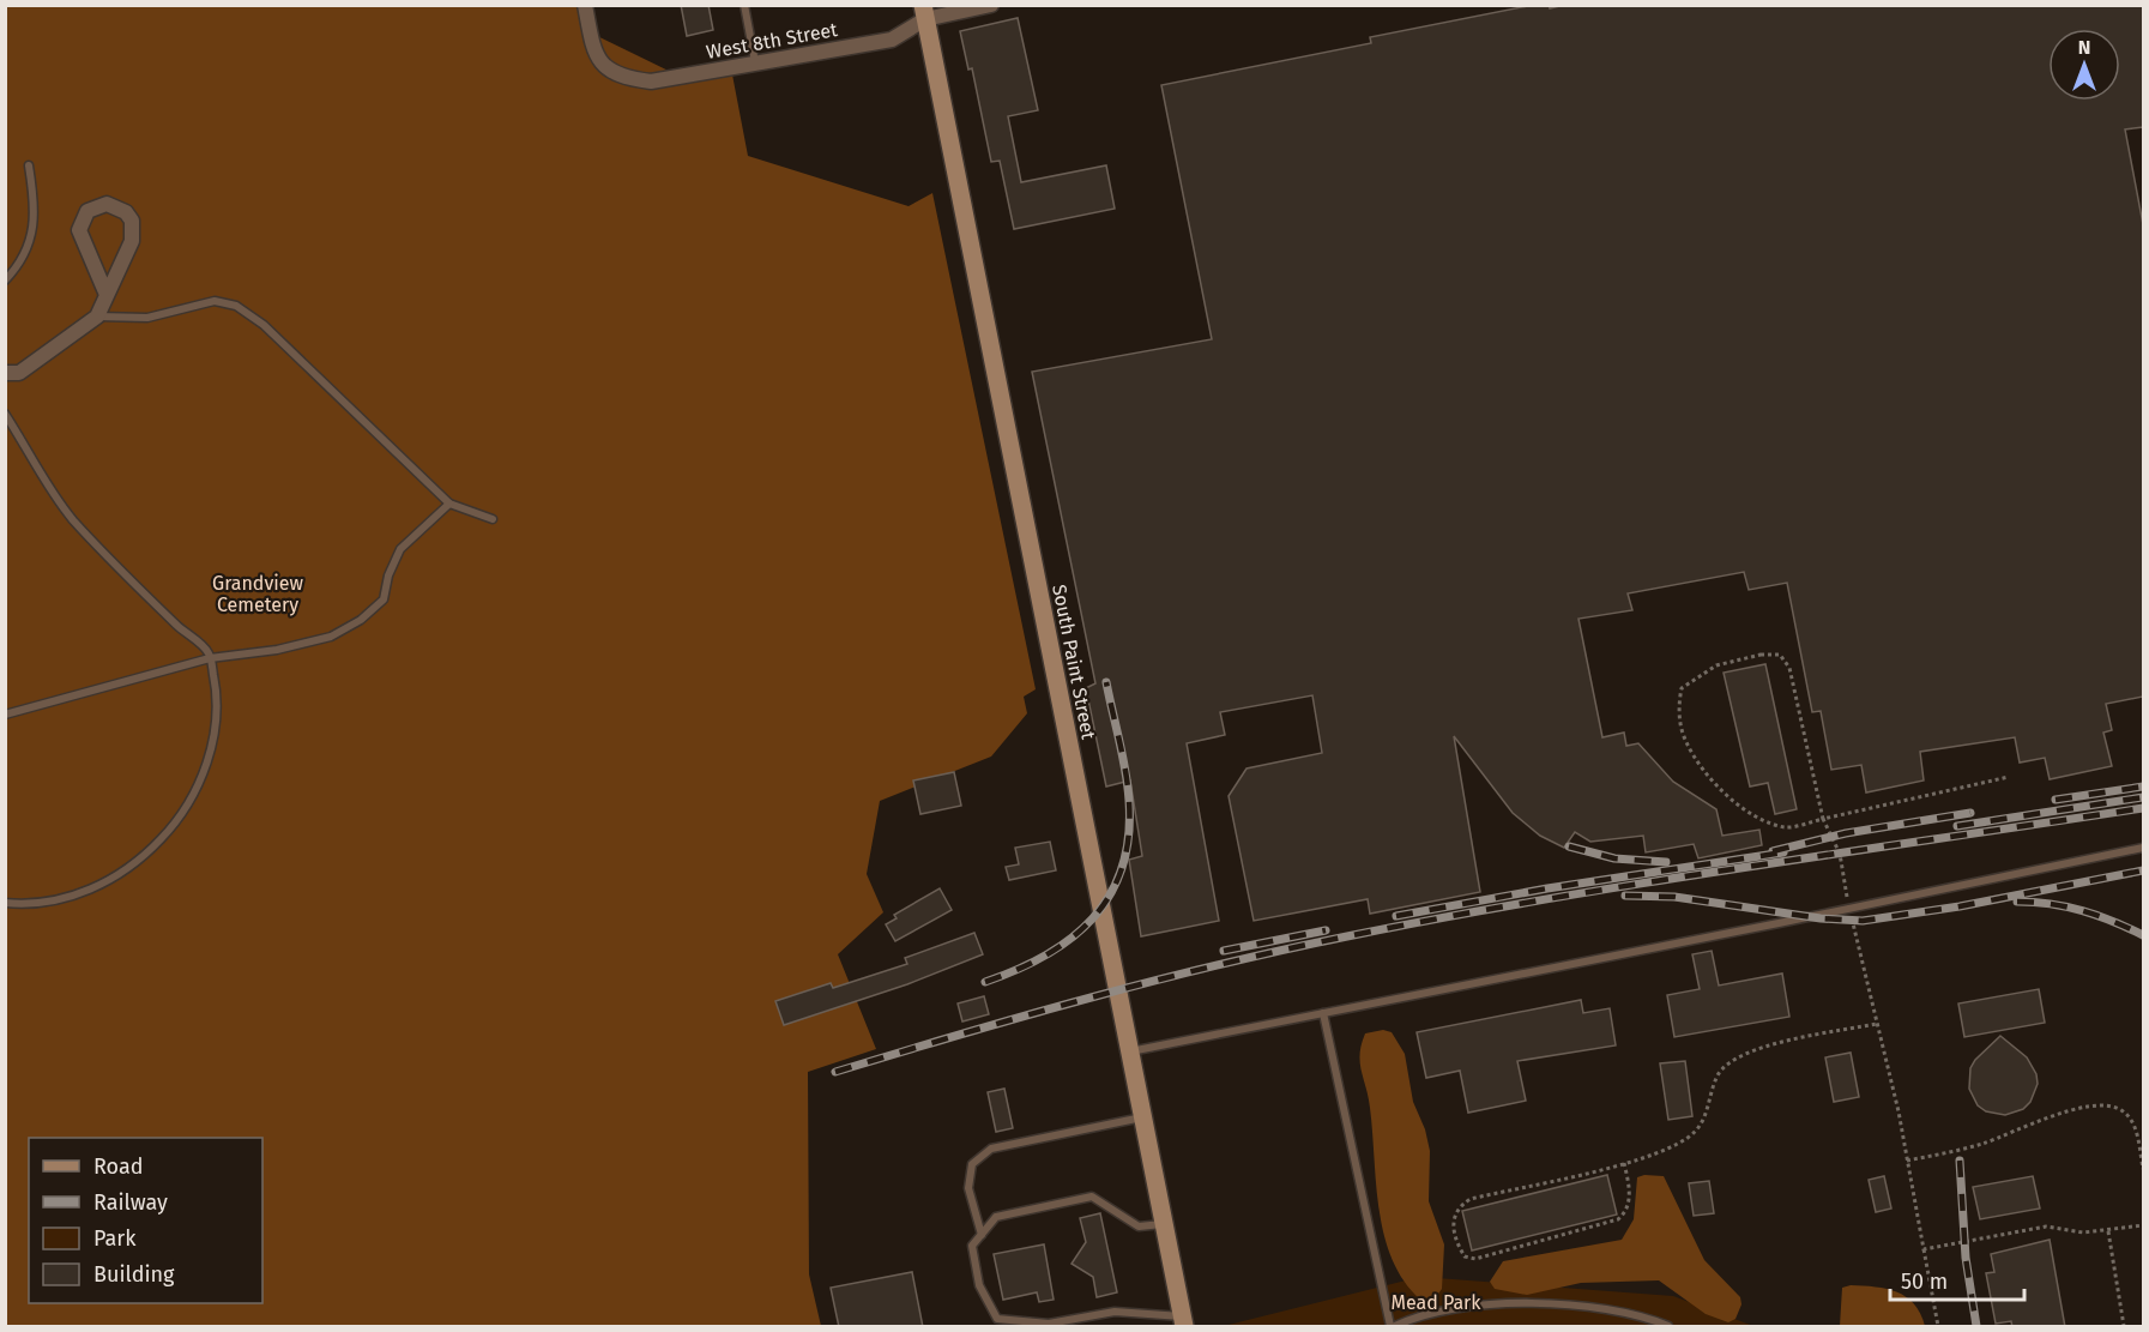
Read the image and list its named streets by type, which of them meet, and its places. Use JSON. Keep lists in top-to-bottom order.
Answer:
{
  "streets": {
    "main road": ["South Paint Street"],
    "street": ["West 8th Street"]
  },
  "crossings": [
    ["West 8th Street", "South Paint Street"]
  ],
  "parks": ["Grandview Cemetery", "Mead Park"],
  "legend": [
    "Road",
    "Railway",
    "Park",
    "Building"
  ],
  "scale_bar": "50 m",
  "north": "top"
}
